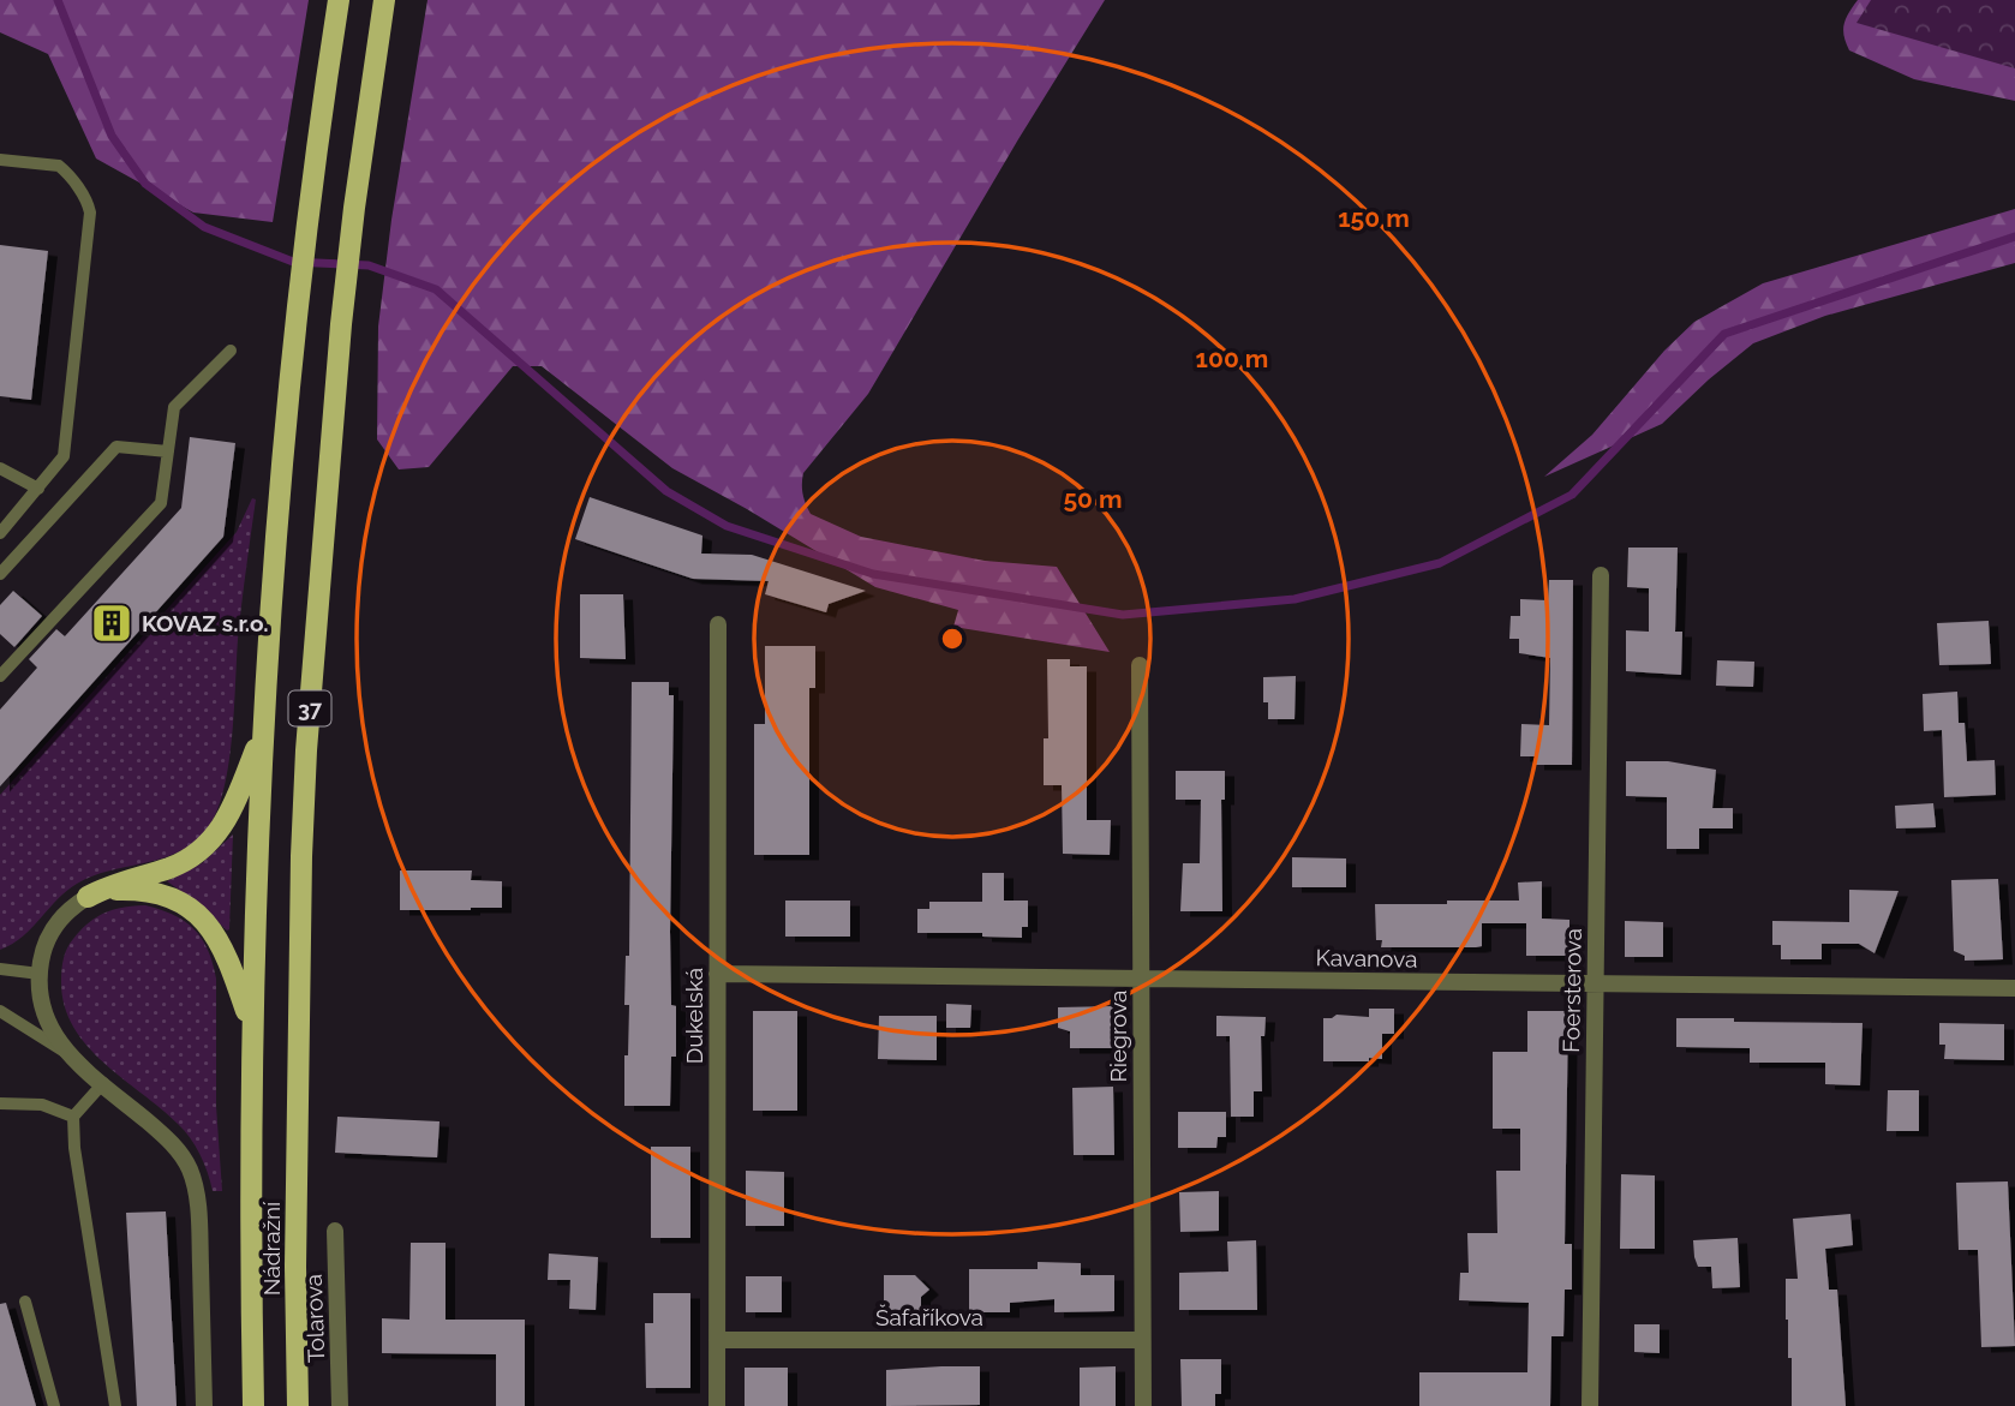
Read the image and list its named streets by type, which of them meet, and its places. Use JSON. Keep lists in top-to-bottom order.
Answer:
{
  "streets": {
    "main road": ["37", "Nádražní"],
    "street": [
      "Kavanova",
      "Foersterova",
      "Dukelská",
      "Riegrova",
      "Šafaříkova",
      "Tolarova"
    ]
  },
  "crossings": [
    ["37", "Nádražní"],
    ["Kavanova", "Foersterova"],
    ["Kavanova", "Dukelská"],
    ["Kavanova", "Riegrova"],
    ["Dukelská", "Šafaříkova"],
    ["Riegrova", "Šafaříkova"]
  ],
  "places": {
    "building": ["KOVAZ s.r.o."]
  },
  "rings": ["150 m", "100 m", "50 m"]
}
